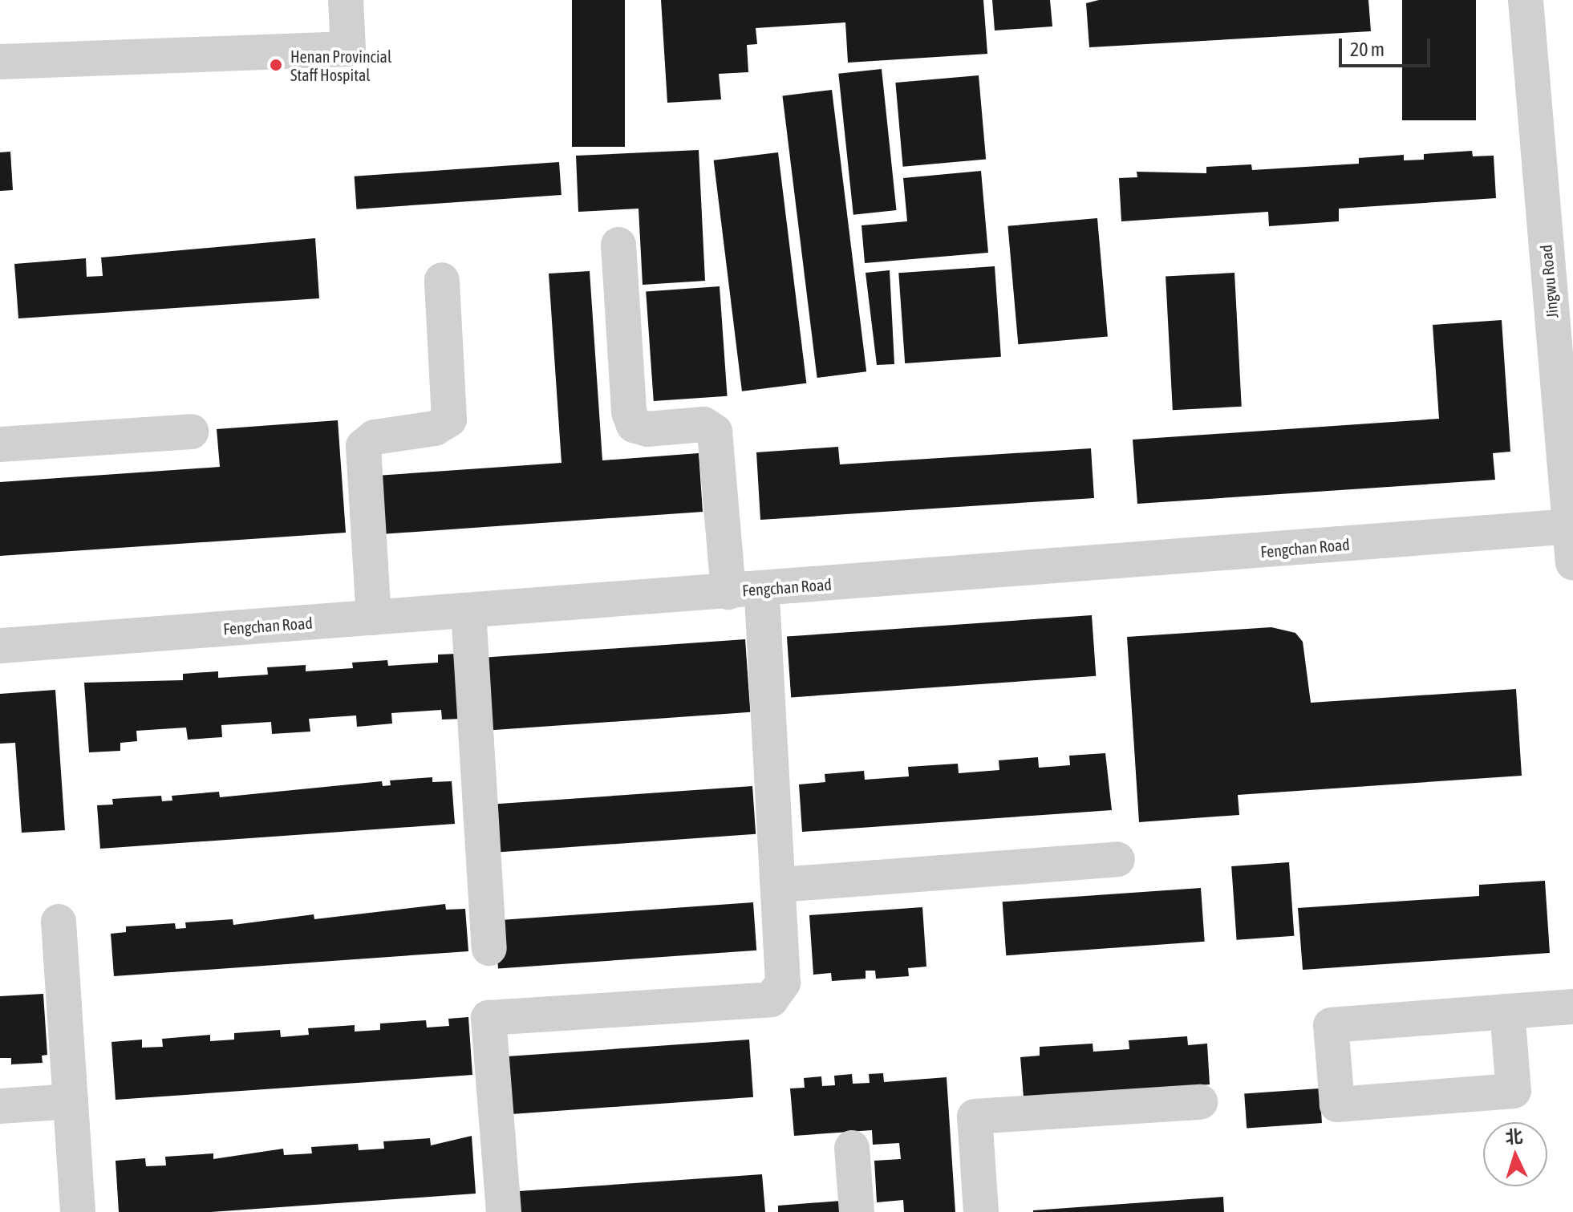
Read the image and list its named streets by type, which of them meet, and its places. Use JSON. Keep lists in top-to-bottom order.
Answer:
{
  "streets": {
    "street": ["Jingwu Road", "Fengchan Road"]
  },
  "crossings": [
    ["Jingwu Road", "Fengchan Road"]
  ],
  "places": ["Henan Provincial Staff Hospital"],
  "scale_bar": "20 m",
  "north": "top"
}
